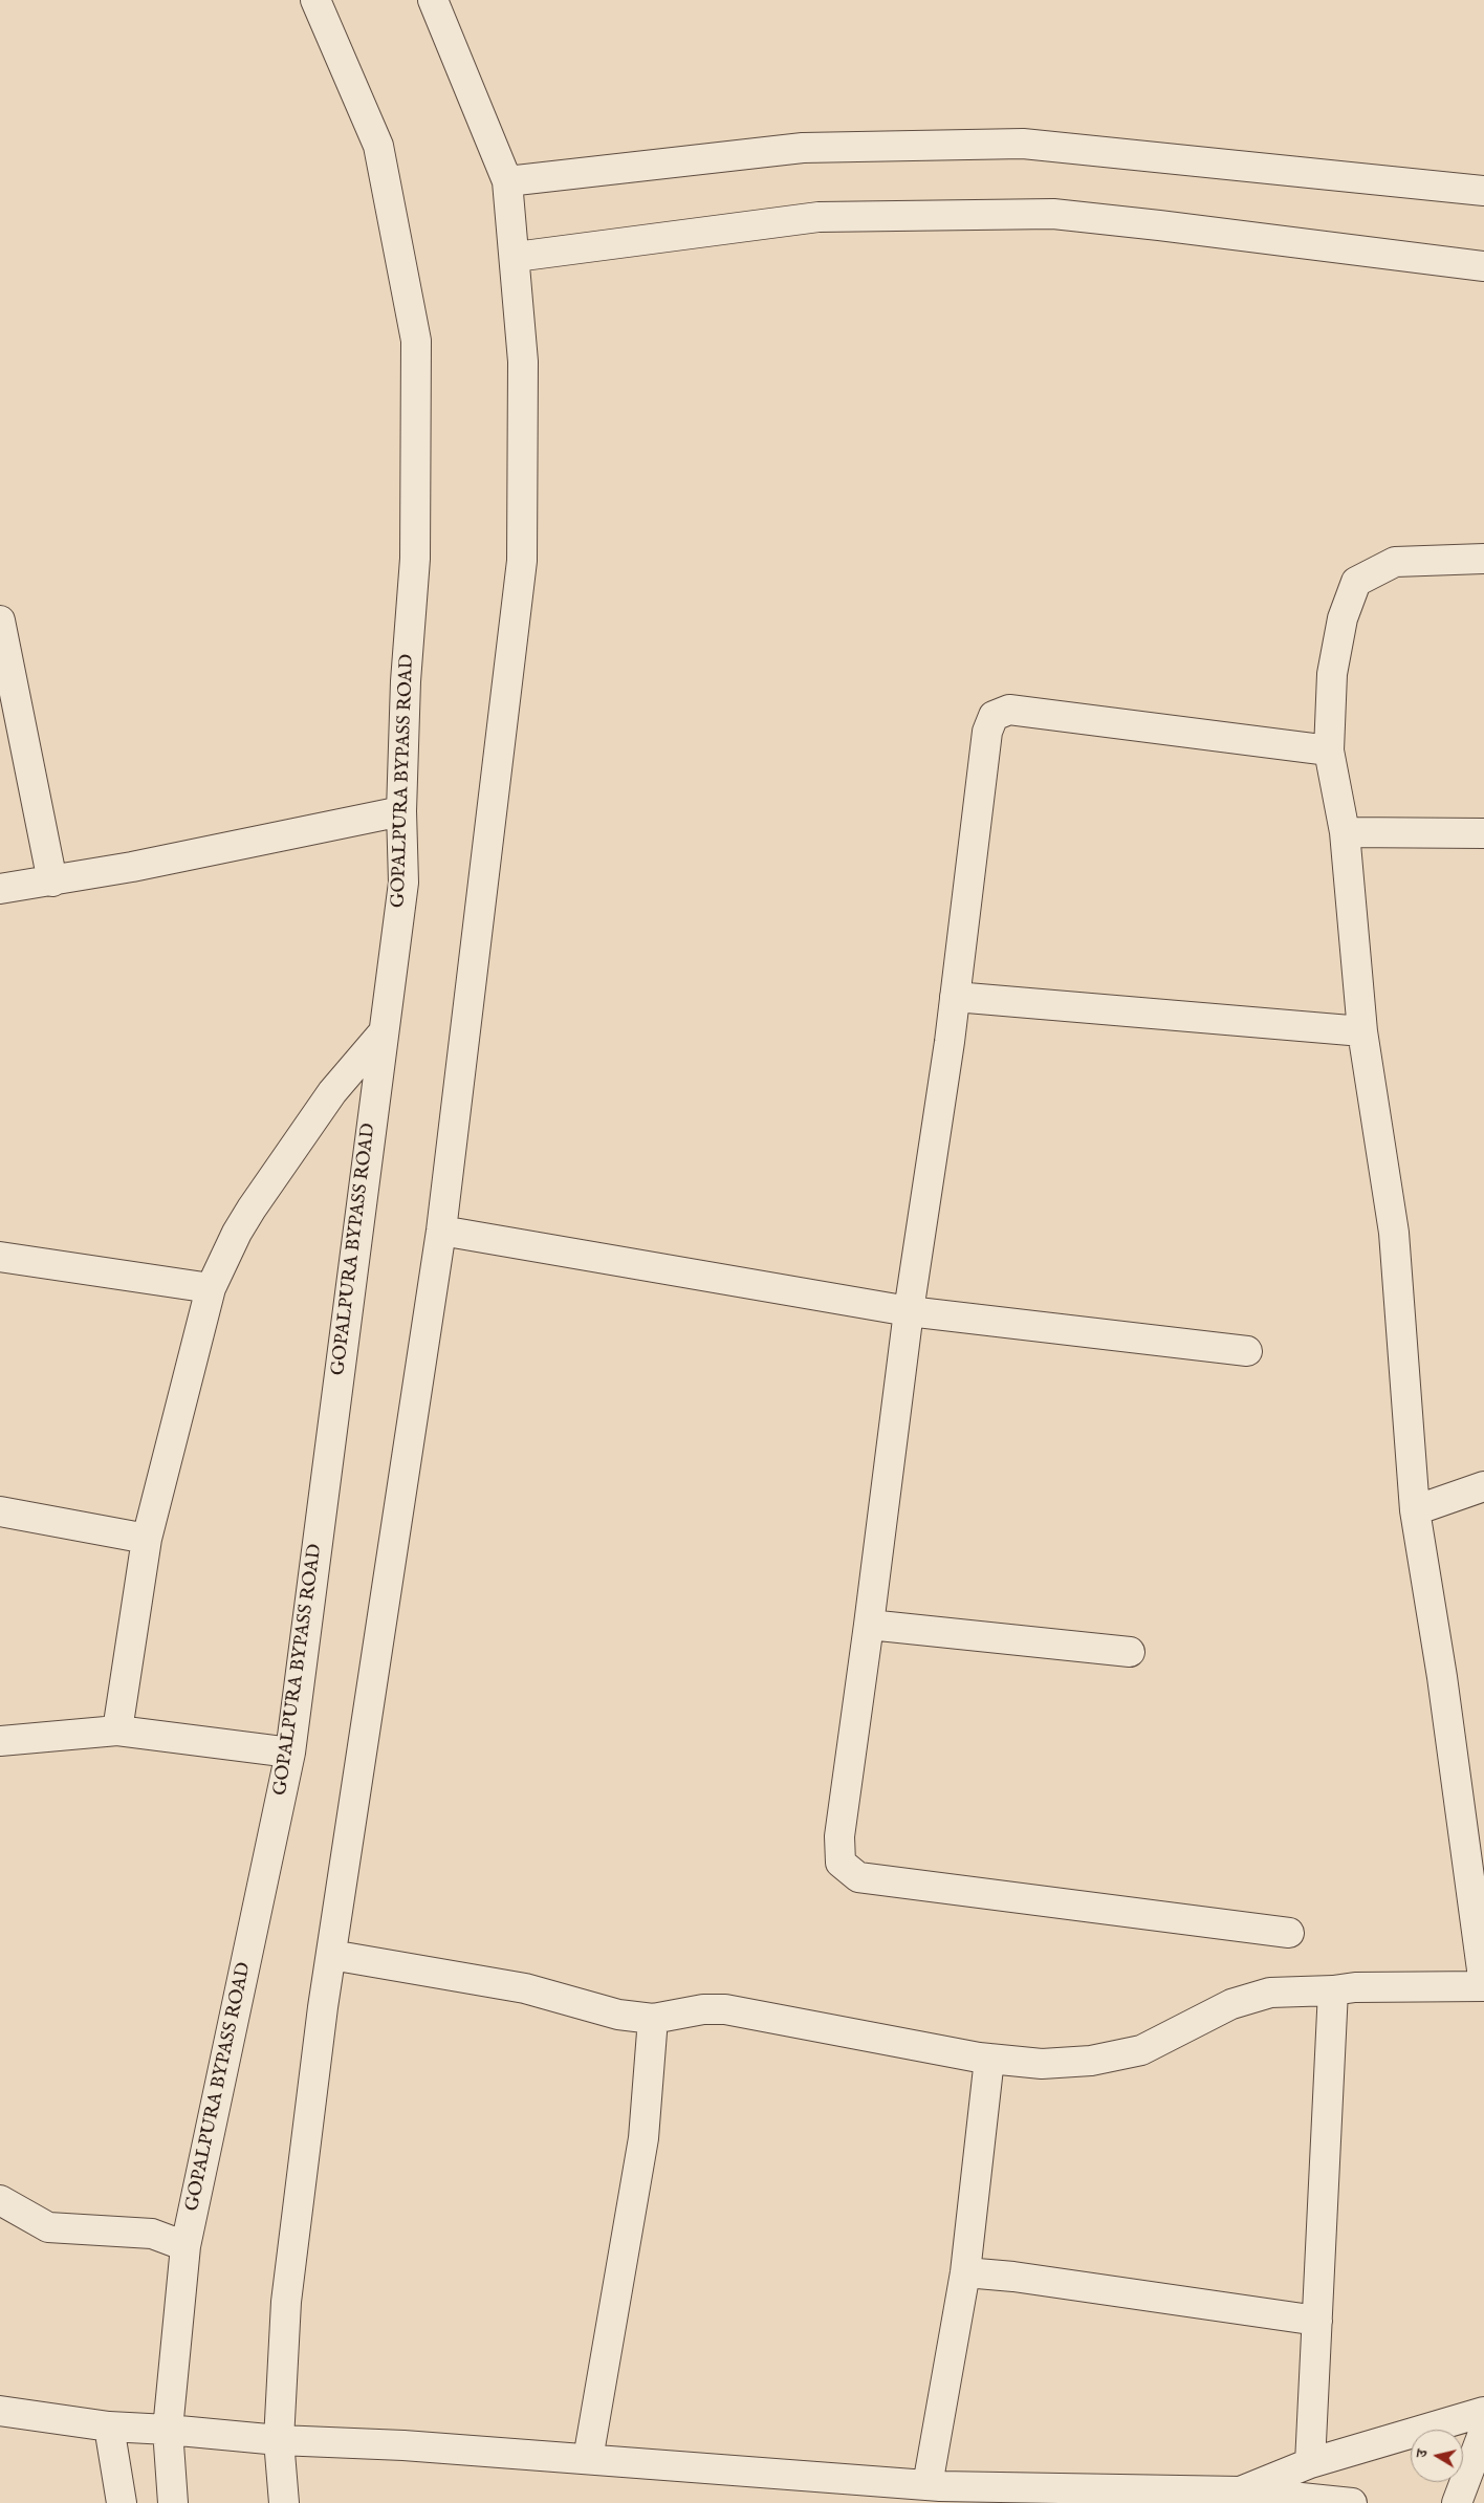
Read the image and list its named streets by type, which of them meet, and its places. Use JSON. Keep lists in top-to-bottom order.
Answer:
{
  "streets": {
    "street": ["GOPALPURA BYPASS ROAD"]
  },
  "north": "left"
}
